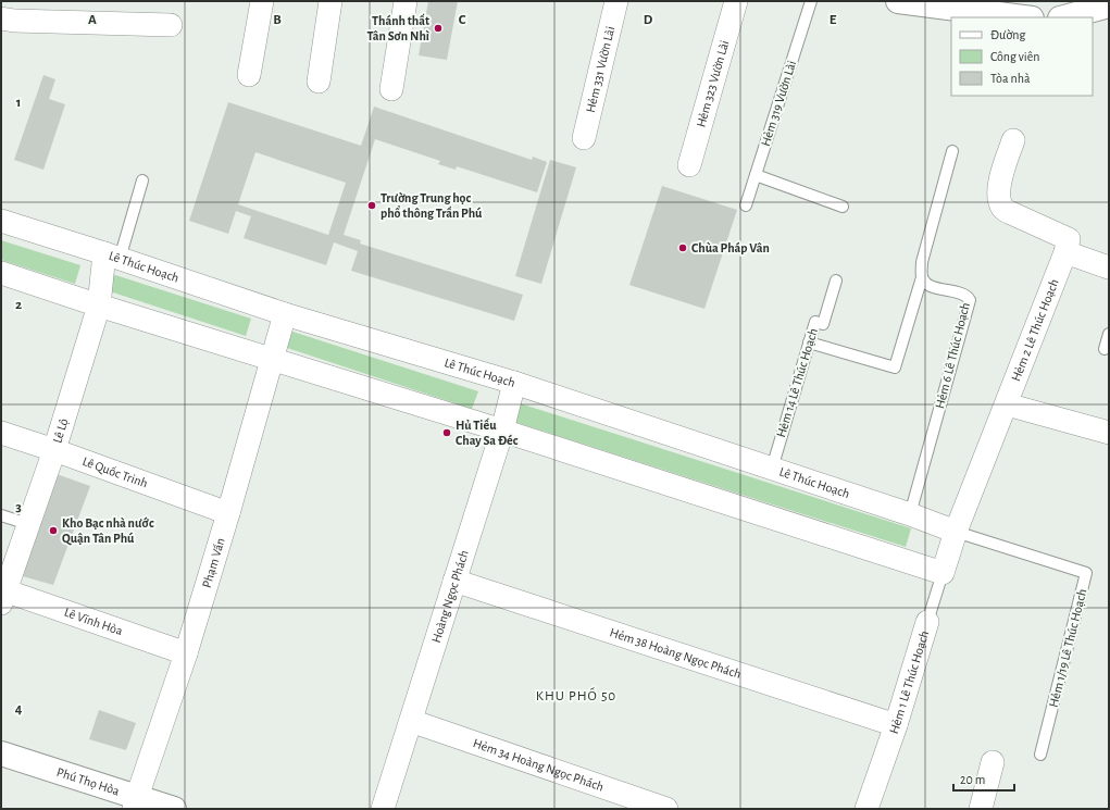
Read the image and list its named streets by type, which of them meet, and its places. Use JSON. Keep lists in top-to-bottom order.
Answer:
{
  "streets": {
    "street": [
      "Hẻm 331 Vườn Lài",
      "Hẻm 323 Vườn Lài",
      "Lê Thúc Hoạch",
      "Hẻm 2 Lê Thúc Hoạch",
      "Lê Lộ",
      "Lê Quốc Trinh",
      "Phạm Vấn",
      "Hoàng Ngọc Phách",
      "Lê Vĩnh Hòa",
      "Hẻm 38 Hoàng Ngọc Phách",
      "Hẻm 1 Lê Thúc Hoạch",
      "Hẻm 34 Hoàng Ngọc Phách",
      "Phú Thọ Hòa"
    ],
    "lane": [
      "Hẻm 319 Vườn Lài",
      "Hẻm 6 Lê Thúc Hoạch",
      "Hẻm 14 Lê Thúc Hoạch",
      "Hẻm 1/19 Lê Thúc Hoạch"
    ]
  },
  "crossings": [
    ["Lê Thúc Hoạch", "Hẻm 2 Lê Thúc Hoạch"],
    ["Lê Thúc Hoạch", "Hẻm 6 Lê Thúc Hoạch"],
    ["Lê Thúc Hoạch", "Hẻm 14 Lê Thúc Hoạch"],
    ["Lê Thúc Hoạch", "Lê Lộ"],
    ["Lê Thúc Hoạch", "Phạm Vấn"],
    ["Lê Thúc Hoạch", "Hoàng Ngọc Phách"],
    ["Lê Thúc Hoạch", "Hẻm 1/19 Lê Thúc Hoạch"],
    ["Hẻm 2 Lê Thúc Hoạch", "Hẻm 1/19 Lê Thúc Hoạch"],
    ["Hẻm 2 Lê Thúc Hoạch", "Hẻm 1 Lê Thúc Hoạch"],
    ["Lê Lộ", "Lê Quốc Trinh"],
    ["Lê Lộ", "Lê Vĩnh Hòa"],
    ["Lê Quốc Trinh", "Phạm Vấn"],
    ["Phạm Vấn", "Lê Vĩnh Hòa"],
    ["Phạm Vấn", "Phú Thọ Hòa"],
    ["Hoàng Ngọc Phách", "Hẻm 38 Hoàng Ngọc Phách"],
    ["Hoàng Ngọc Phách", "Hẻm 34 Hoàng Ngọc Phách"],
    ["Hẻm 38 Hoàng Ngọc Phách", "Hẻm 1 Lê Thúc Hoạch"]
  ],
  "districts": ["KHU PHỐ 50"],
  "places": [
    "Thánh thất Tân Sơn Nhì",
    "Trường Trung học phổ thông Trần Phú",
    "Chùa Pháp Vân",
    "Hủ Tiếu Chay Sa Đéc",
    "Kho Bạc nhà nước Quận Tân Phú"
  ],
  "legend": ["Đường", "Công viên", "Tòa nhà"],
  "scale_bar": "20 m",
  "grid": {
    "columns": [
      "A",
      "B",
      "C",
      "D",
      "E"
    ],
    "rows": [
      "1",
      "2",
      "3",
      "4"
    ]
  }
}
